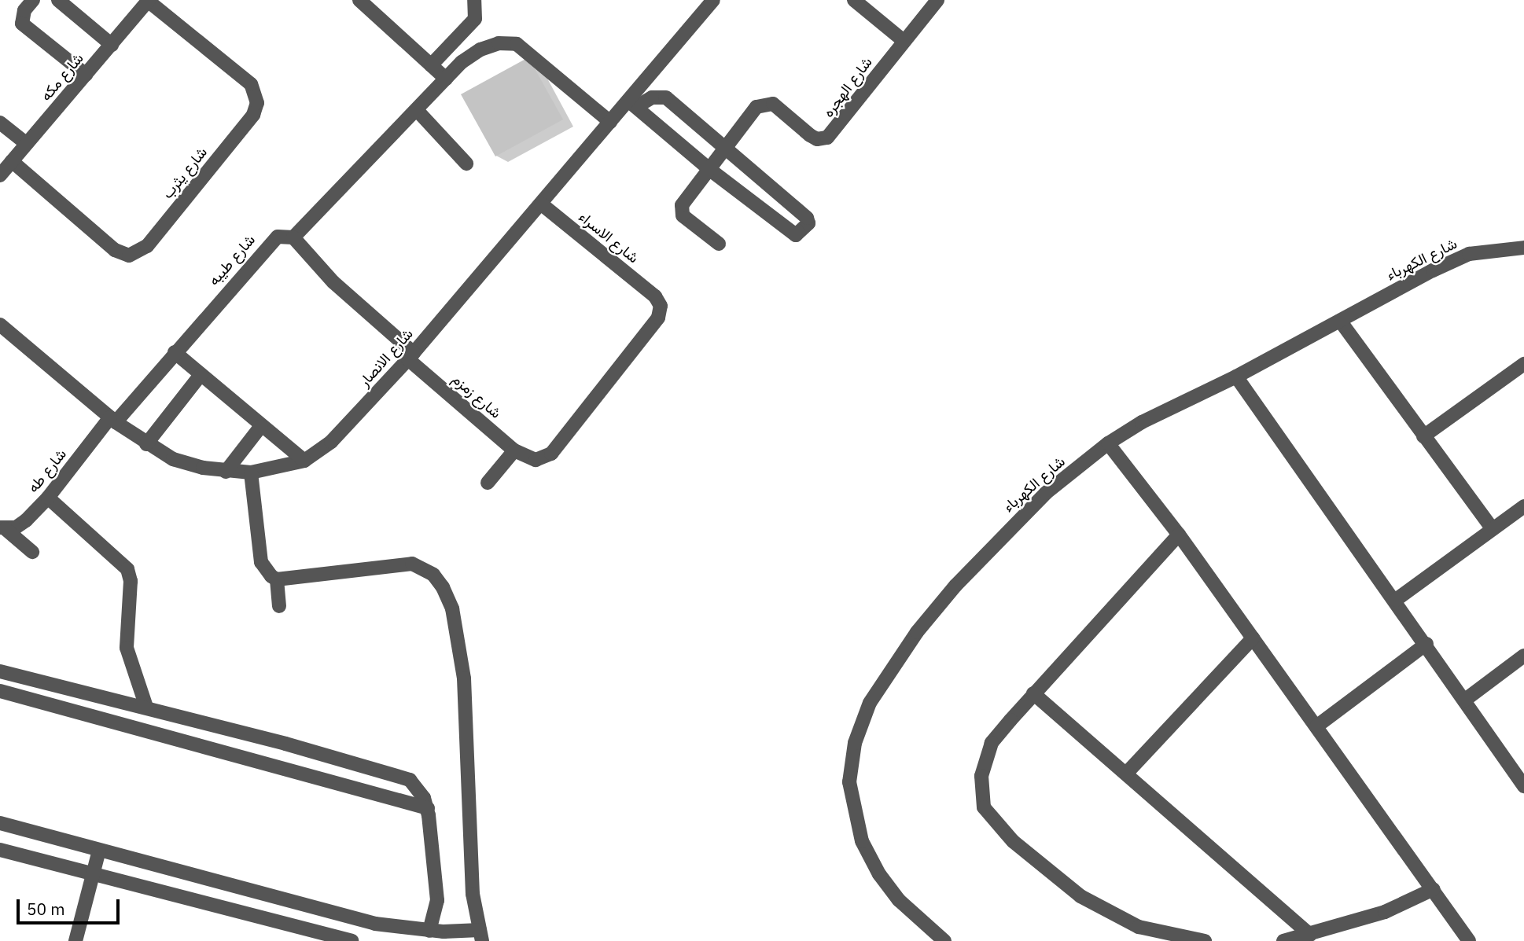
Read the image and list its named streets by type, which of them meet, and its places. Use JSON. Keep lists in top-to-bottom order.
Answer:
{
  "streets": {
    "street": [
      "شارع مكه",
      "شارع الهجره",
      "شارع يثرب",
      "شارع الاسراء",
      "شارع الكهرباء",
      "شارع طيبه",
      "شارع الانصار",
      "شارع زمزم",
      "شارع طه"
    ]
  },
  "crossings": [
    ["شارع مكه", "شارع يثرب"],
    ["شارع الاسراء", "شارع الانصار"],
    ["شارع الاسراء", "شارع زمزم"],
    ["شارع طيبه", "شارع الانصار"],
    ["شارع طيبه", "شارع طه"],
    ["شارع الانصار", "شارع زمزم"],
    ["شارع الانصار", "شارع طه"]
  ],
  "scale_bar": "50 m"
}
